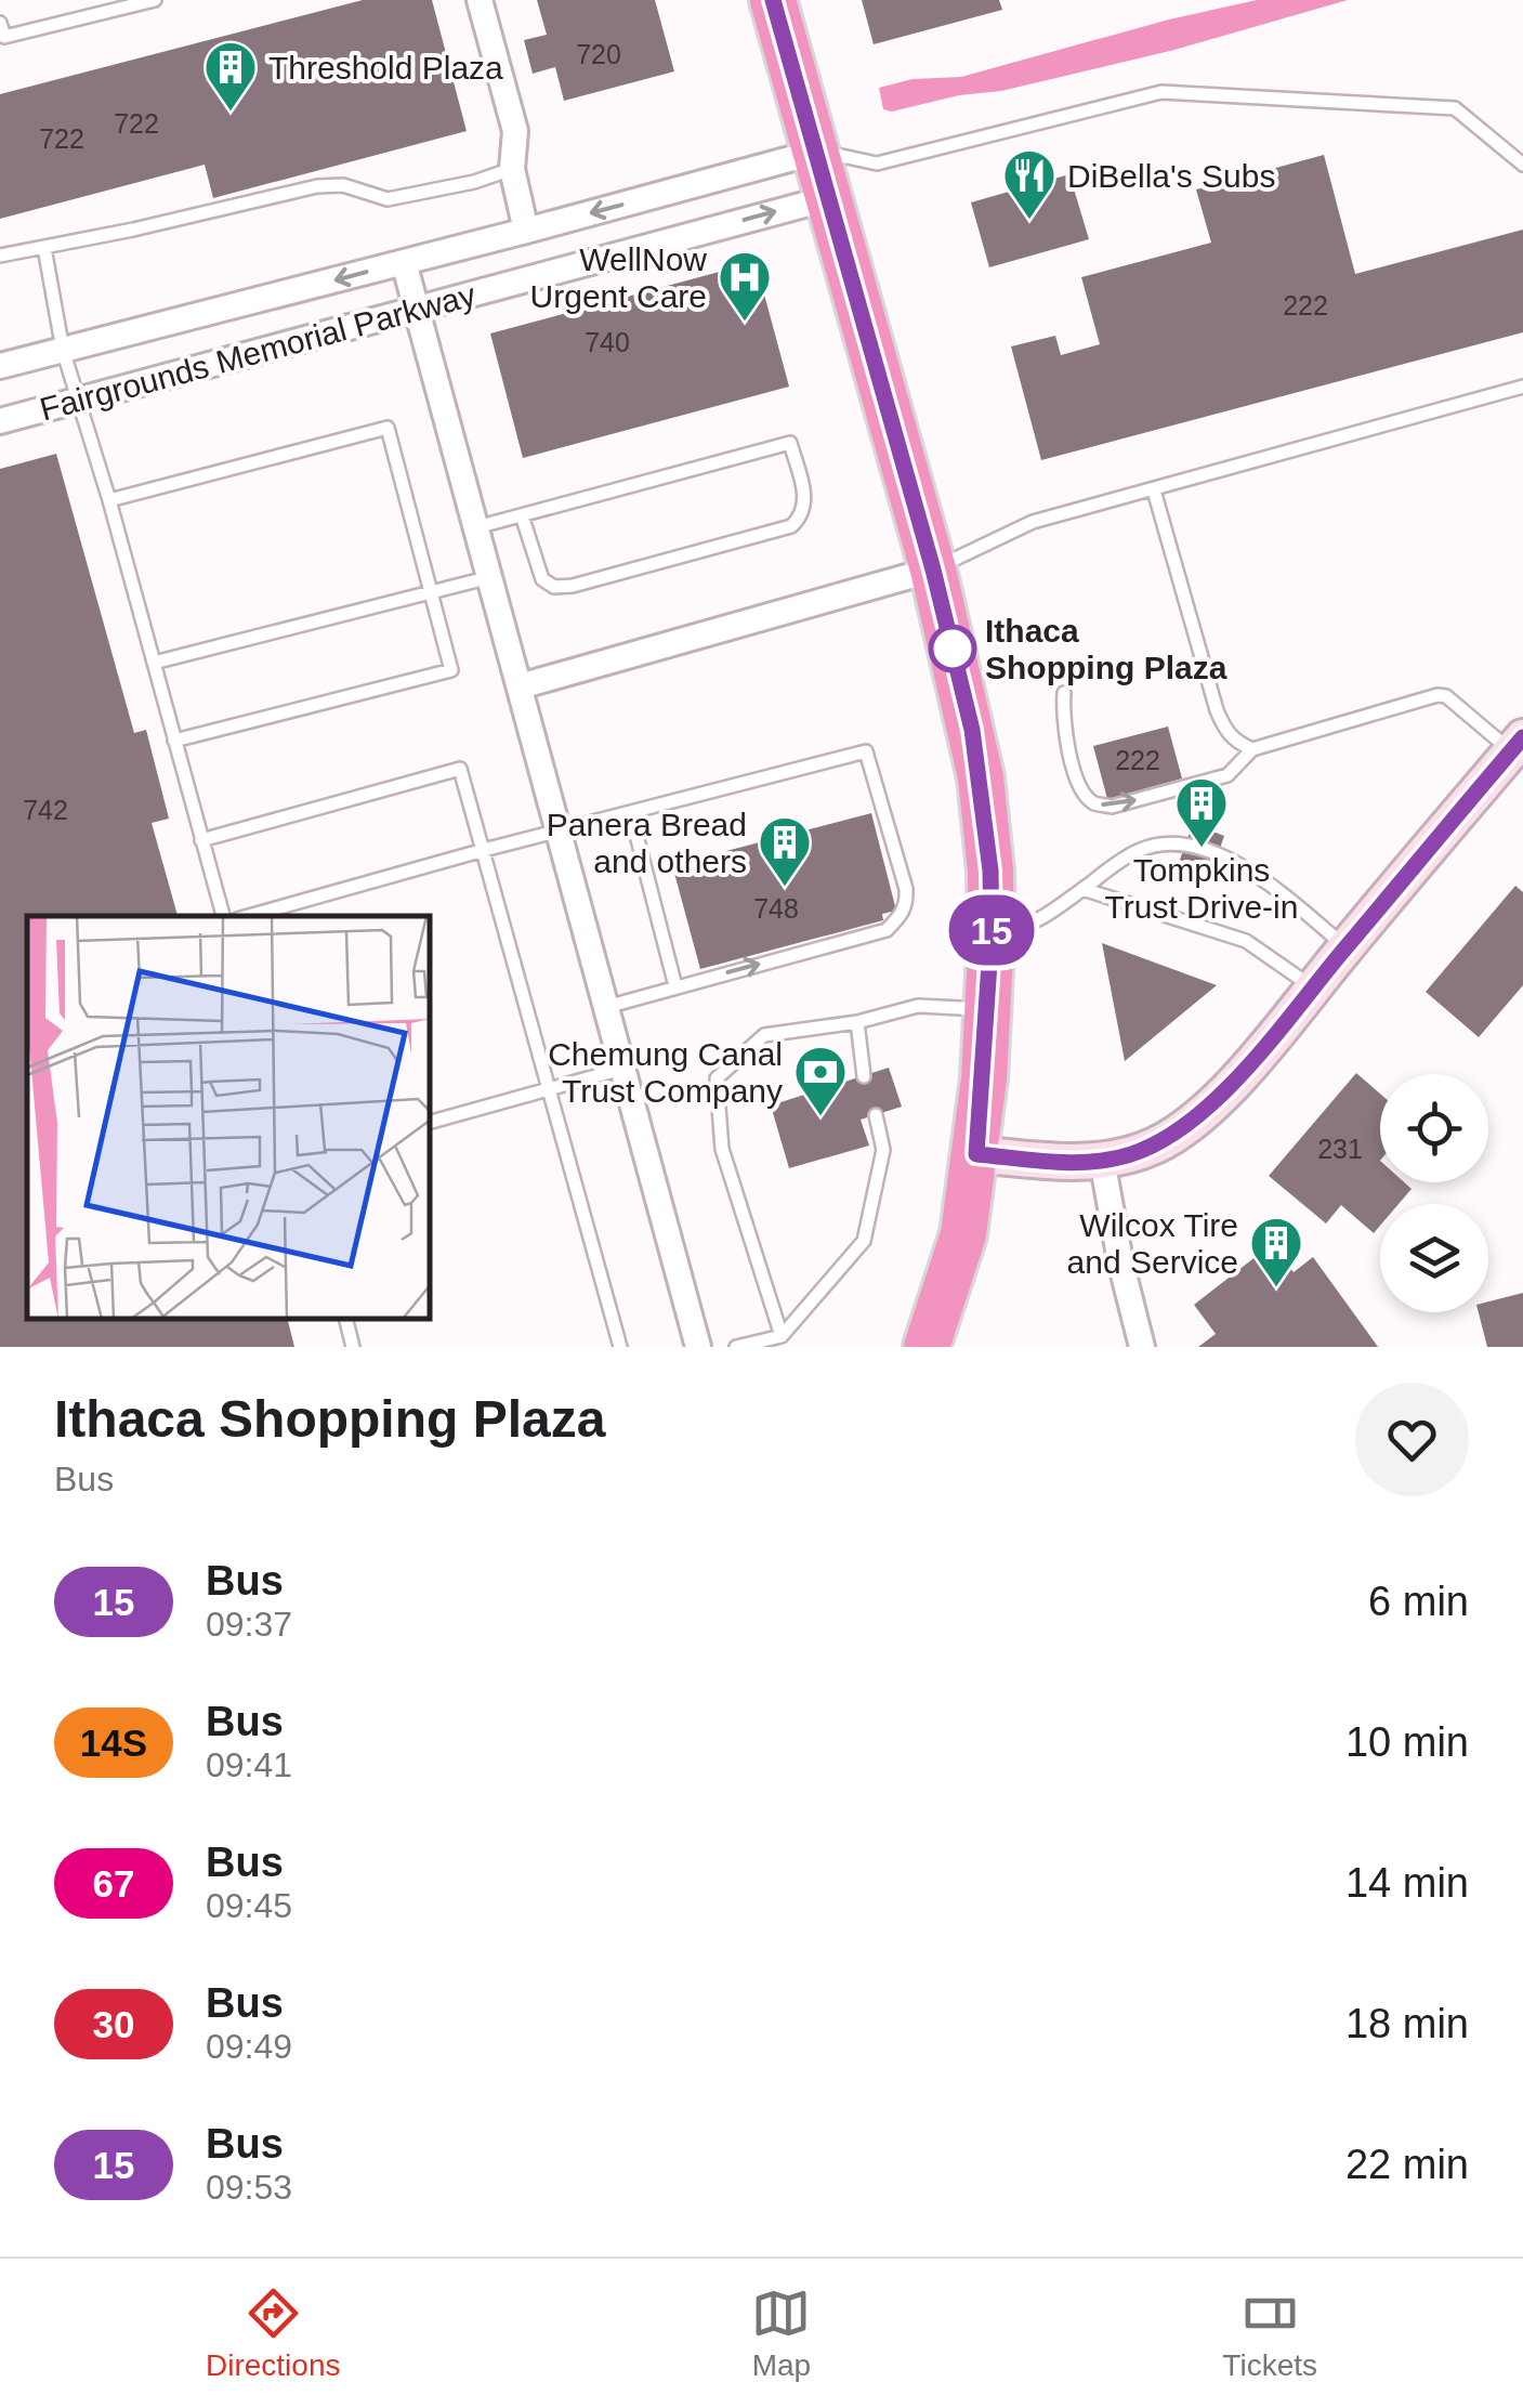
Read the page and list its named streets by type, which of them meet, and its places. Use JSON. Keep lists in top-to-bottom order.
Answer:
{
  "streets": {
    "street": ["Fairgrounds Memorial Parkway"]
  },
  "places": {
    "building": [
      "Threshold Plaza",
      "Tompkins Trust Drive-in",
      "Panera Bread and others",
      "Wilcox Tire and Service"
    ],
    "restaurant": ["DiBella's Subs"],
    "hospital": ["WellNow Urgent Care"],
    "other": ["Ithaca Shopping Plaza"],
    "bank": ["Chemung Canal Trust Company"]
  },
  "lines": ["bus line 15"],
  "house_numbers": [
    "720",
    "722",
    "722",
    "222",
    "740",
    "222",
    "742",
    "748",
    "231"
  ],
  "page": {
    "on_map": "15",
    "heading": ["Ithaca Shopping Plaza", "Bus"],
    "list": [
      {
        "mark": "15",
        "name": "Bus",
        "note": "09:37",
        "value": "6 min"
      },
      {
        "mark": "14S",
        "name": "Bus",
        "note": "09:41",
        "value": "10 min"
      },
      {
        "mark": "67",
        "name": "Bus",
        "note": "09:45",
        "value": "14 min"
      },
      {
        "mark": "30",
        "name": "Bus",
        "note": "09:49",
        "value": "18 min"
      },
      {
        "mark": "15",
        "name": "Bus",
        "note": "09:53",
        "value": "22 min"
      }
    ],
    "tabs": ["Directions", "Map", "Tickets"]
  }
}
